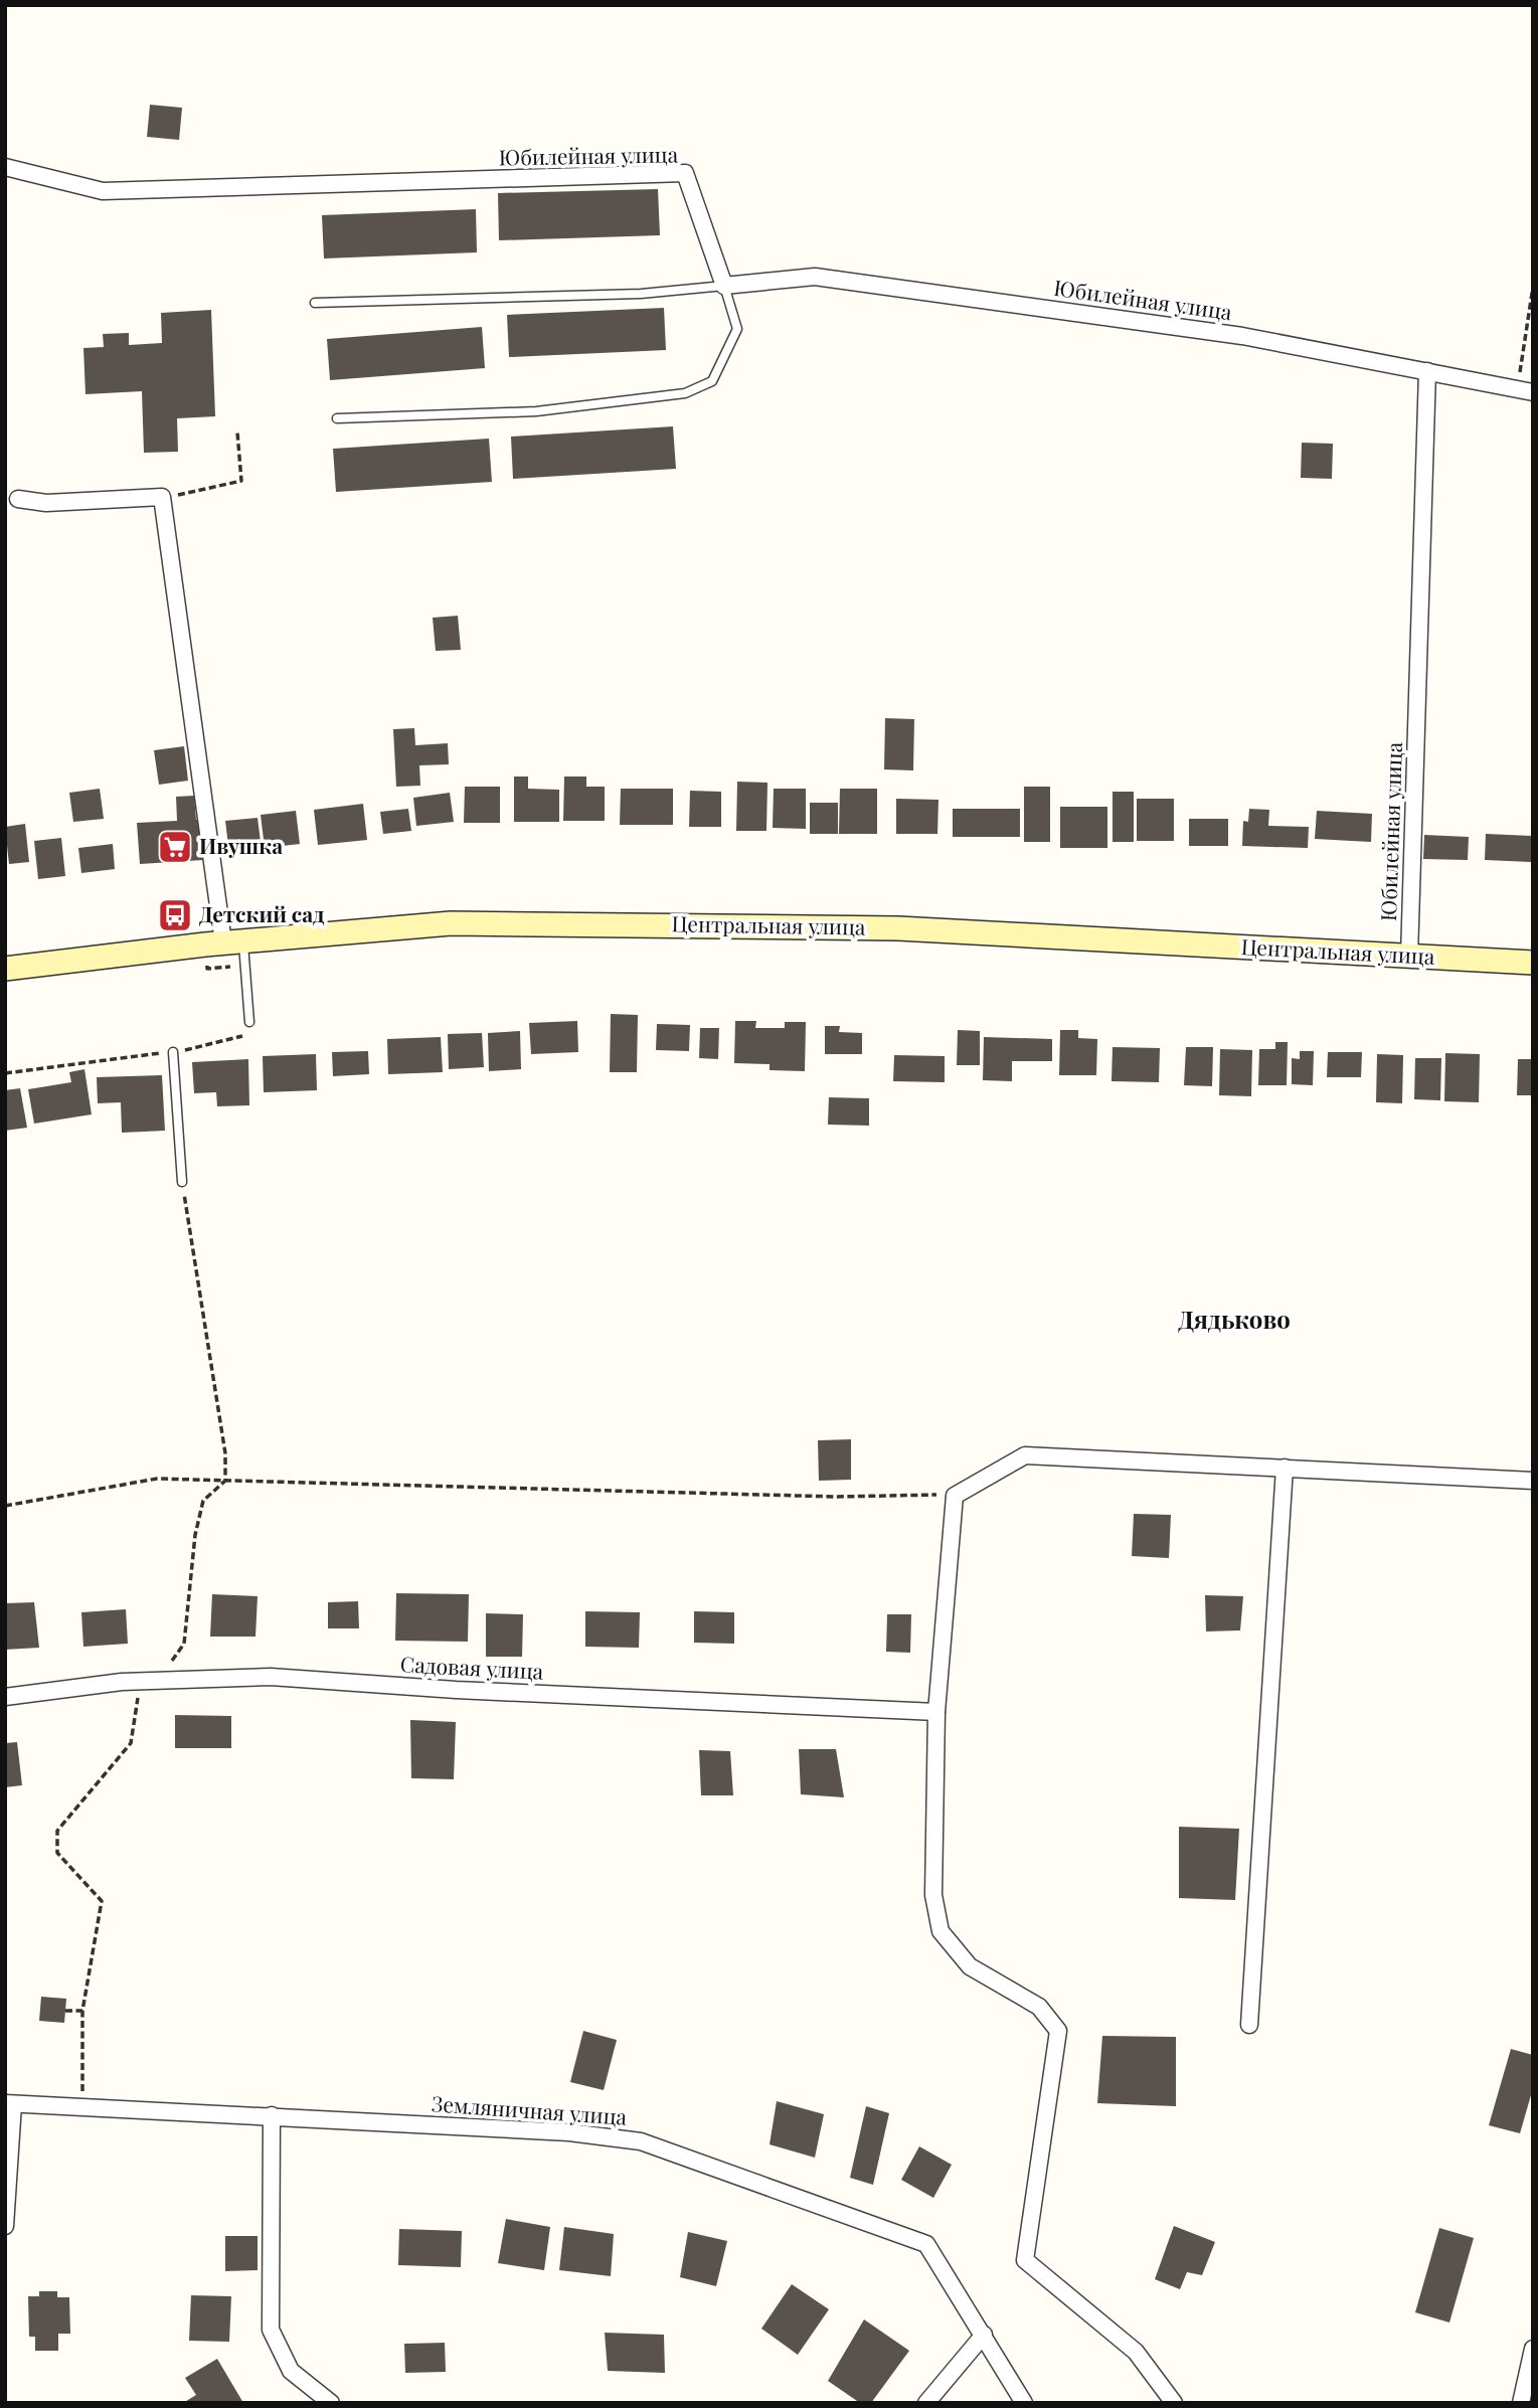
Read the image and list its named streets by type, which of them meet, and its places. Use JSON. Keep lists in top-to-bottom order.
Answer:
{
  "streets": {
    "street": [
      "Юбилейная улица",
      "Центральная улица",
      "Садовая улица",
      "Земляничная улица"
    ]
  },
  "crossings": [
    ["Юбилейная улица", "Центральная улица"]
  ],
  "districts": ["Дядьково"],
  "places": {
    "supermarket": ["Ивушка"],
    "bus stop": ["Детский сад"]
  }
}
